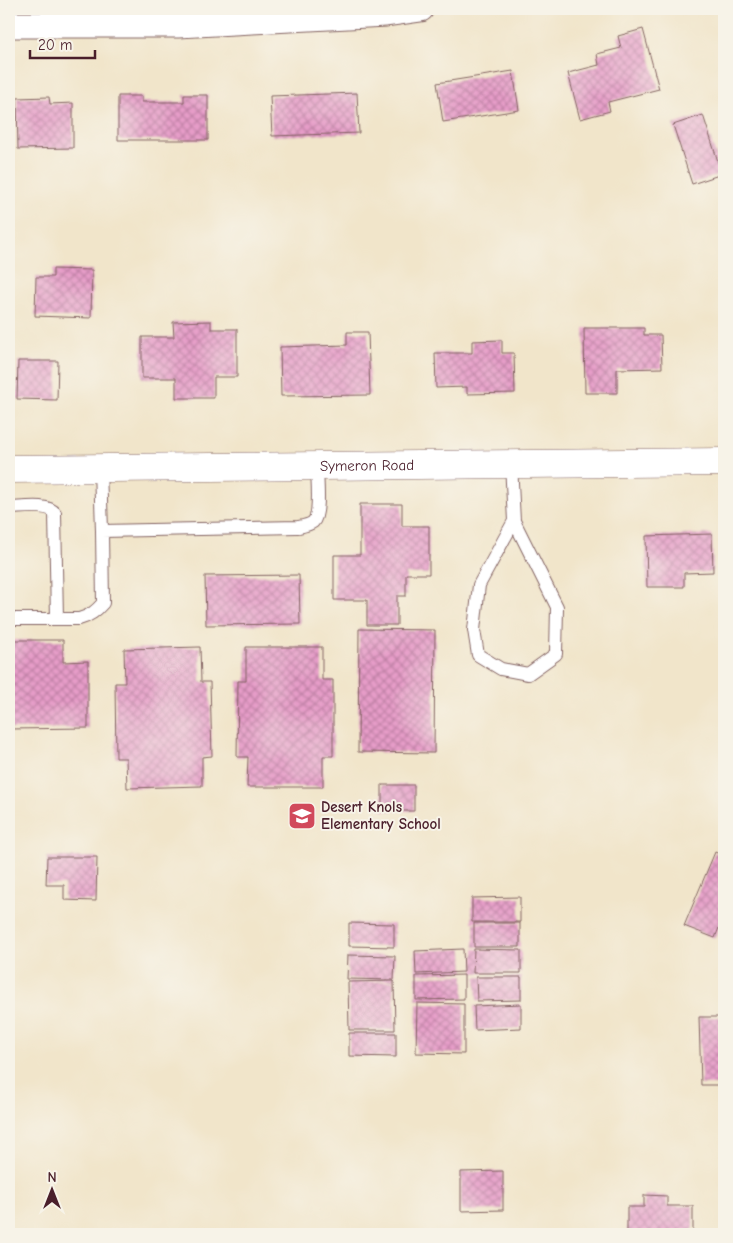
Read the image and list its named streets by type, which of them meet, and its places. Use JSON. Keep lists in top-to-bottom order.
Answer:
{
  "streets": {
    "street": ["Symeron Road"]
  },
  "places": {
    "school or university": ["Desert Knols Elementary School"]
  },
  "scale_bar": "20 m",
  "north": "top"
}
